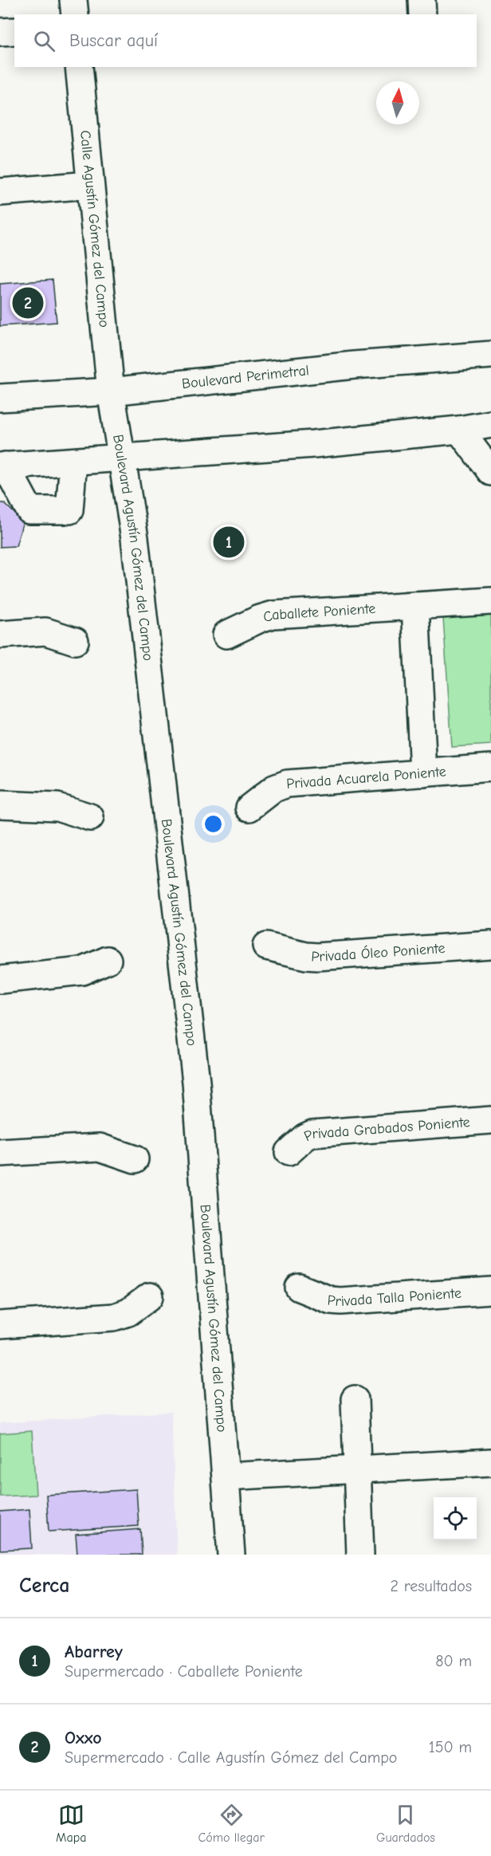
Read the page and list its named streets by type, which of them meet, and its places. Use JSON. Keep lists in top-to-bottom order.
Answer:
{
  "streets": {
    "street": [
      "Calle Agustín Gómez del Campo",
      "Boulevard Perimetral",
      "Boulevard Agustín Gómez del Campo",
      "Caballete Poniente",
      "Privada Acuarela Poniente",
      "Privada Óleo Poniente",
      "Privada Grabados Poniente",
      "Privada Talla Poniente"
    ]
  },
  "crossings": [
    ["Calle Agustín Gómez del Campo", "Boulevard Perimetral"],
    ["Calle Agustín Gómez del Campo", "Boulevard Agustín Gómez del Campo"],
    ["Boulevard Perimetral", "Boulevard Agustín Gómez del Campo"]
  ],
  "north": "top",
  "page": {
    "search": "Buscar aquí",
    "pins": ["2", "1"],
    "heading": ["Cerca", "2 resultados"],
    "list": [
      {
        "mark": "1",
        "name": "Abarrey",
        "note": "Supermercado · Caballete Poniente",
        "value": "80 m"
      },
      {
        "mark": "2",
        "name": "Oxxo",
        "note": "Supermercado · Calle Agustín Gómez del Campo",
        "value": "150 m"
      }
    ],
    "nav": ["Mapa", "Cómo llegar", "Guardados"]
  }
}
